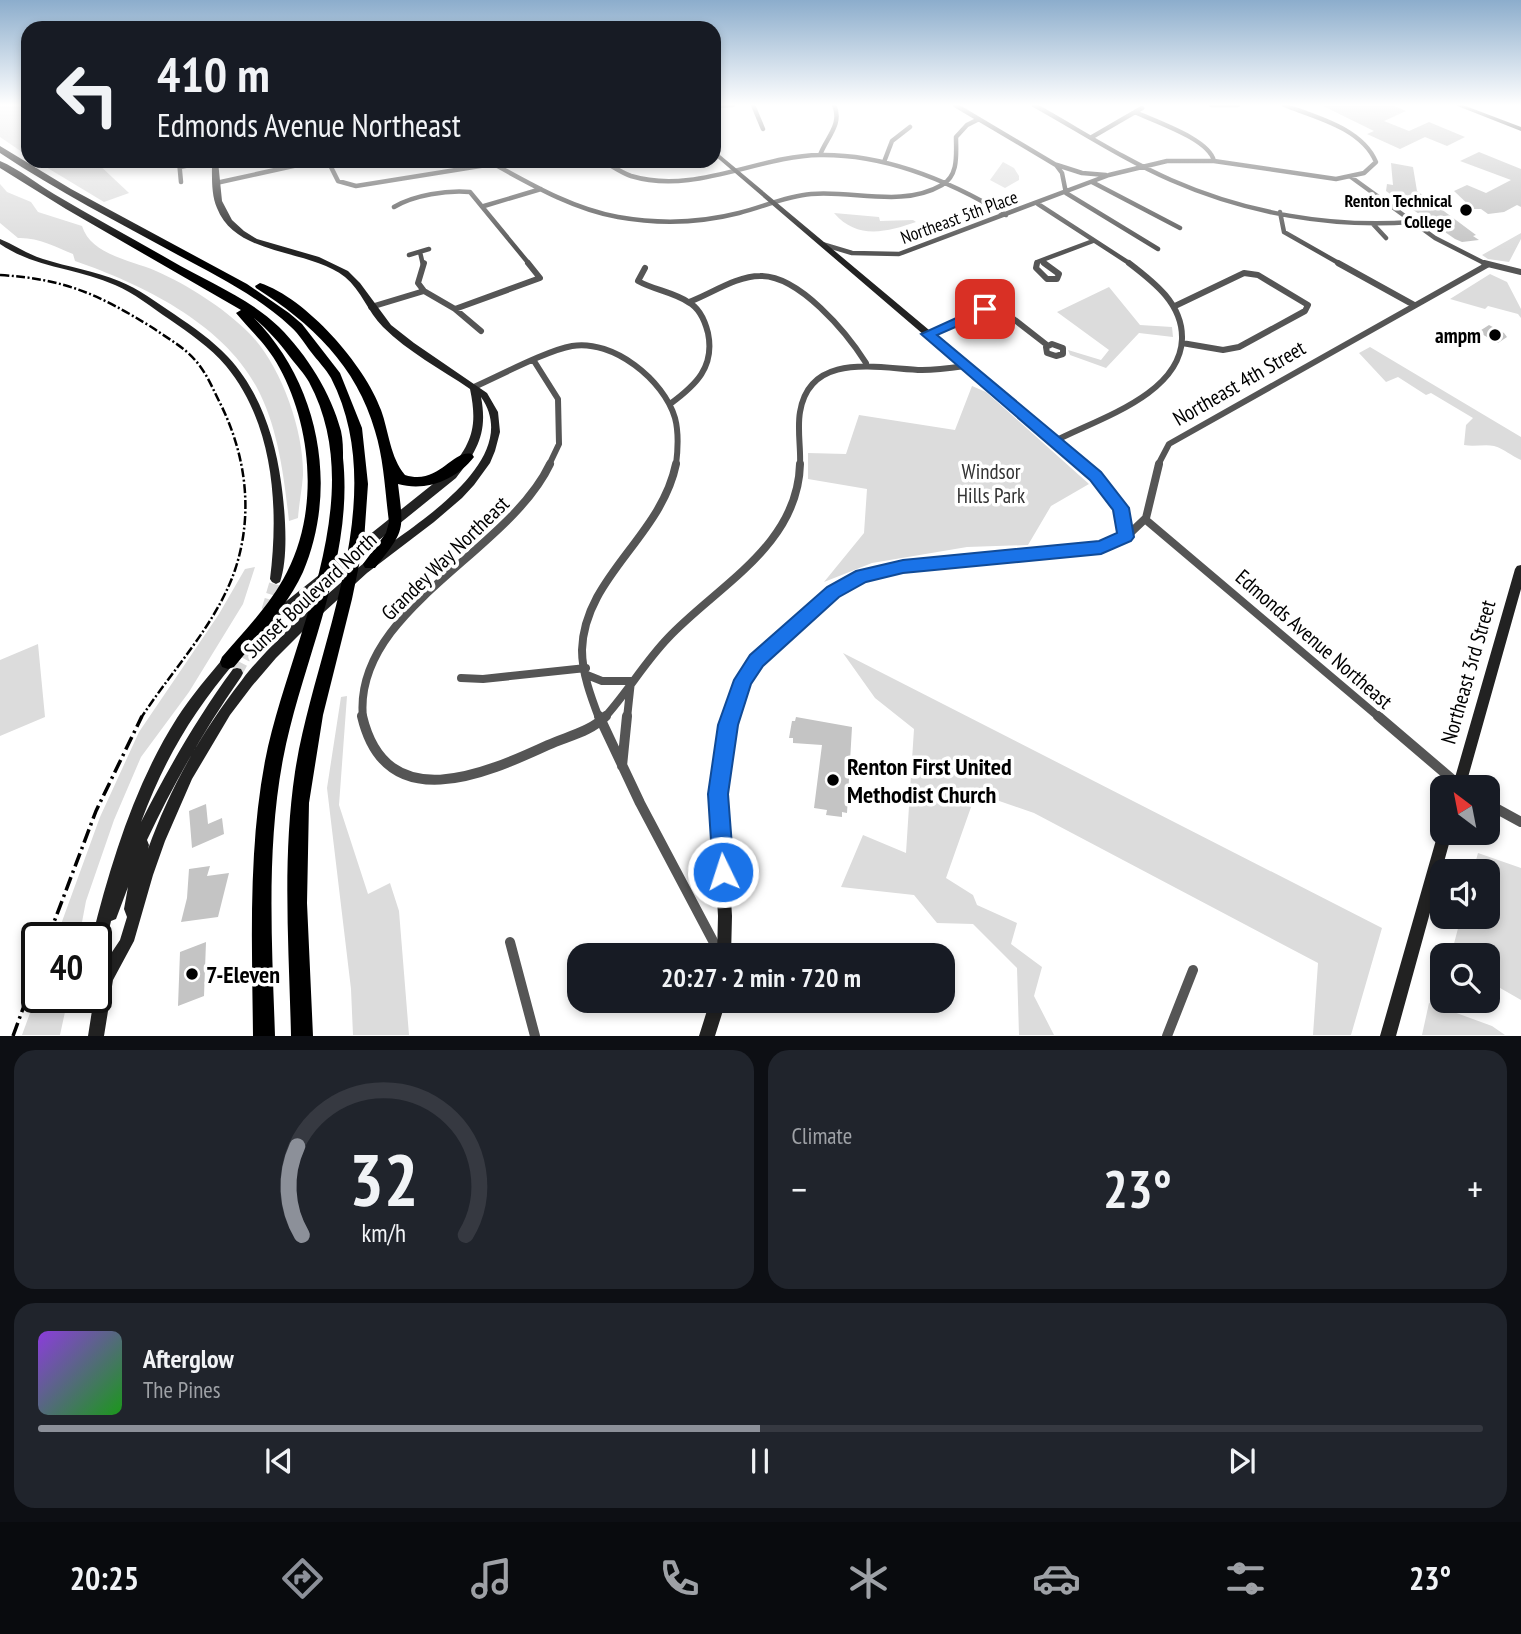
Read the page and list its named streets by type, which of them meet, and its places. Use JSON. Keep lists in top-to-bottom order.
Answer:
{
  "streets": {
    "street": [
      "Northeast 5th Place",
      "Northeast 4th Street",
      "Grandey Way Northeast",
      "Sunset Boulevard North",
      "Edmonds Avenue Northeast",
      "Northeast 3rd Street"
    ]
  },
  "crossings": [
    ["Northeast 4th Street", "Edmonds Avenue Northeast"]
  ],
  "parks": ["Windsor Hills Park"],
  "places": [
    "Renton Technical College",
    "ampm",
    "Renton First United Methodist Church",
    "7-Eleven"
  ],
  "north": "top left",
  "page": {
    "turn": ["410 m", "Edmonds Avenue Northeast"],
    "limit": "40",
    "trip": "20:27 · 2 min · 720 m",
    "tile": "Climate",
    "heat": ["−", "23°", "+"],
    "song": ["Afterglow", "The Pines"],
    "tabs": ["20:25", "23°"],
    "gauge": ["32", "km/h"]
  }
}
